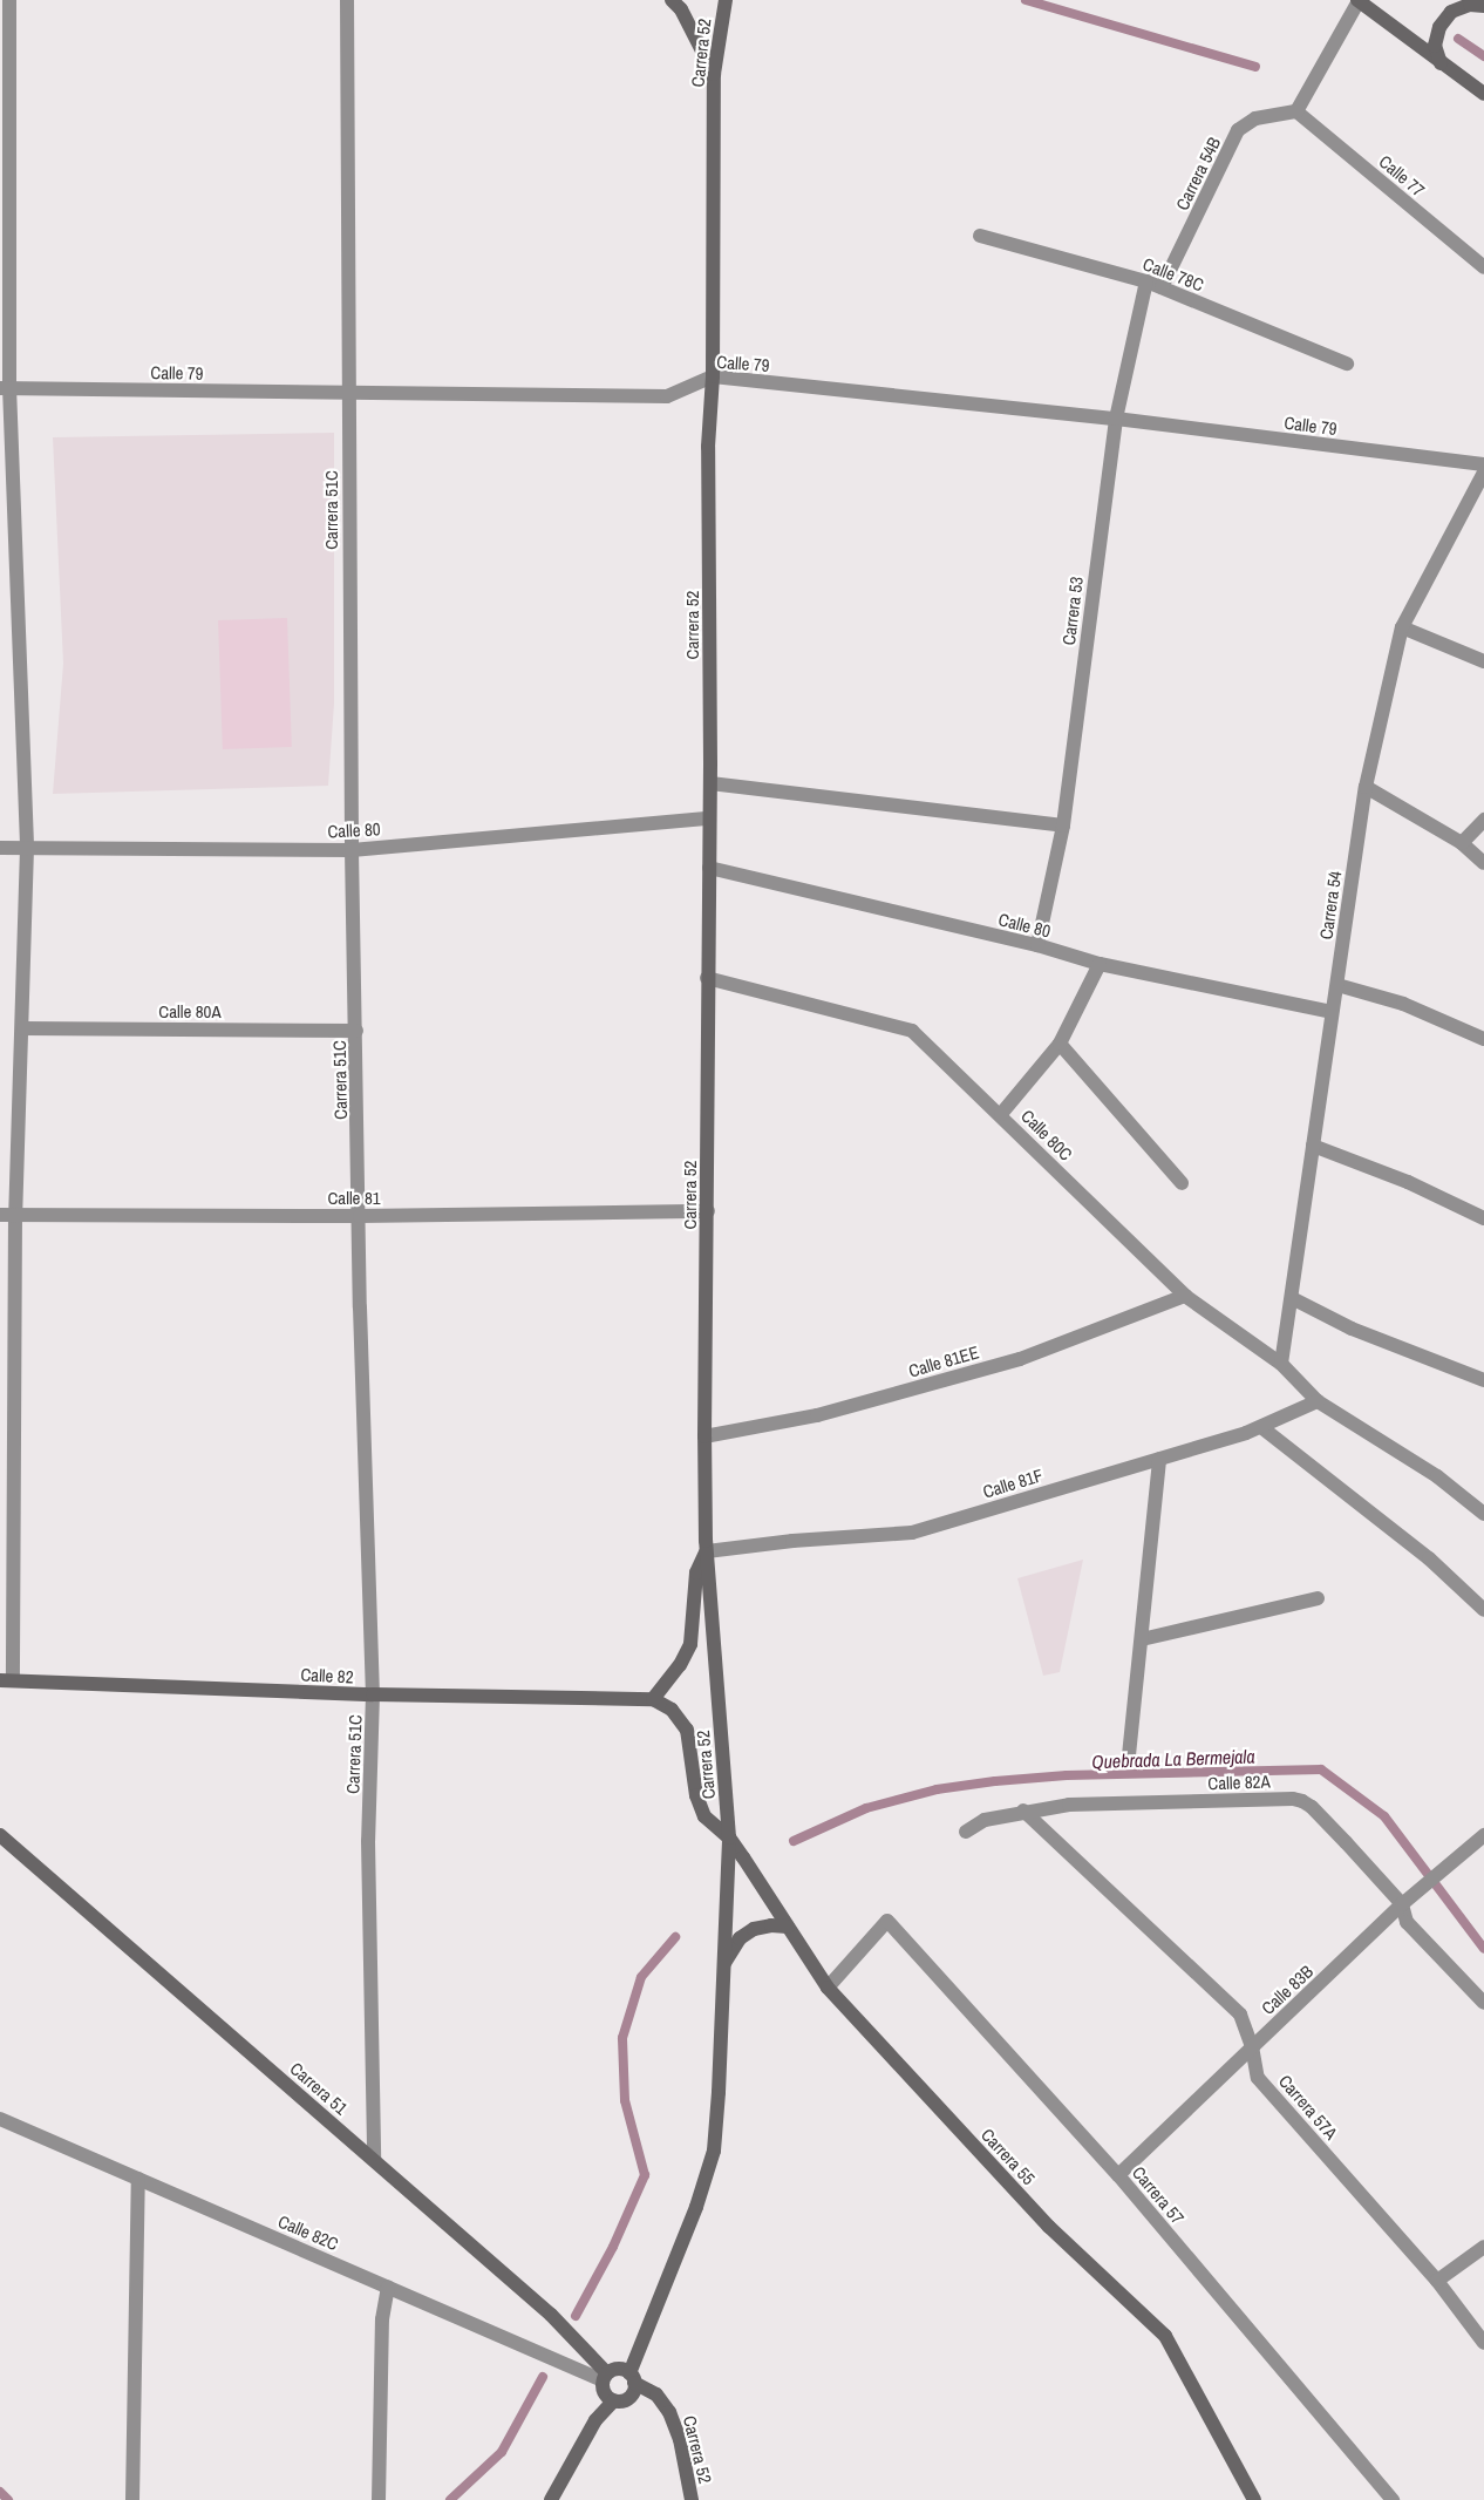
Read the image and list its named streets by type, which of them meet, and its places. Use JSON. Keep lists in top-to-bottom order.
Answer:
{
  "streets": {
    "main road": [
      "Carrera 52",
      "Calle 82",
      "Carrera 51",
      "Carrera 55"
    ],
    "street": [
      "Carrera 54B",
      "Calle 77",
      "Calle 78C",
      "Calle 79",
      "Carrera 51C",
      "Carrera 53",
      "Calle 80",
      "Carrera 54",
      "Calle 80A",
      "Calle 80C",
      "Calle 81",
      "Calle 81EE",
      "Calle 81F",
      "Calle 82A",
      "Calle 83B",
      "Carrera 57A",
      "Carrera 57",
      "Calle 82C"
    ]
  },
  "crossings": [
    ["Carrera 52", "Calle 79"],
    ["Carrera 52", "Calle 80"],
    ["Carrera 52", "Calle 80C"],
    ["Carrera 52", "Calle 81"],
    ["Carrera 52", "Calle 81EE"],
    ["Carrera 52", "Calle 81F"],
    ["Carrera 52", "Carrera 51"],
    ["Carrera 52", "Carrera 55"],
    ["Carrera 52", "Calle 82C"],
    ["Carrera 54B", "Calle 77"],
    ["Carrera 54B", "Calle 78C"],
    ["Calle 78C", "Carrera 53"],
    ["Calle 79", "Carrera 51C"],
    ["Calle 79", "Carrera 53"],
    ["Carrera 51C", "Calle 80"],
    ["Carrera 51C", "Calle 80A"],
    ["Carrera 51C", "Calle 81"],
    ["Carrera 51C", "Calle 82"],
    ["Carrera 51C", "Carrera 51"],
    ["Carrera 53", "Calle 80"],
    ["Calle 80", "Carrera 54"],
    ["Carrera 54", "Calle 80C"],
    ["Calle 80C", "Calle 81EE"],
    ["Calle 80C", "Calle 81F"],
    ["Calle 82A", "Calle 83B"],
    ["Calle 82A", "Carrera 57A"],
    ["Calle 83B", "Carrera 57A"],
    ["Calle 83B", "Carrera 57"],
    ["Carrera 51", "Calle 82C"],
    ["Carrera 55", "Carrera 57"]
  ],
  "water": ["Quebrada La Bermejala"]
}
